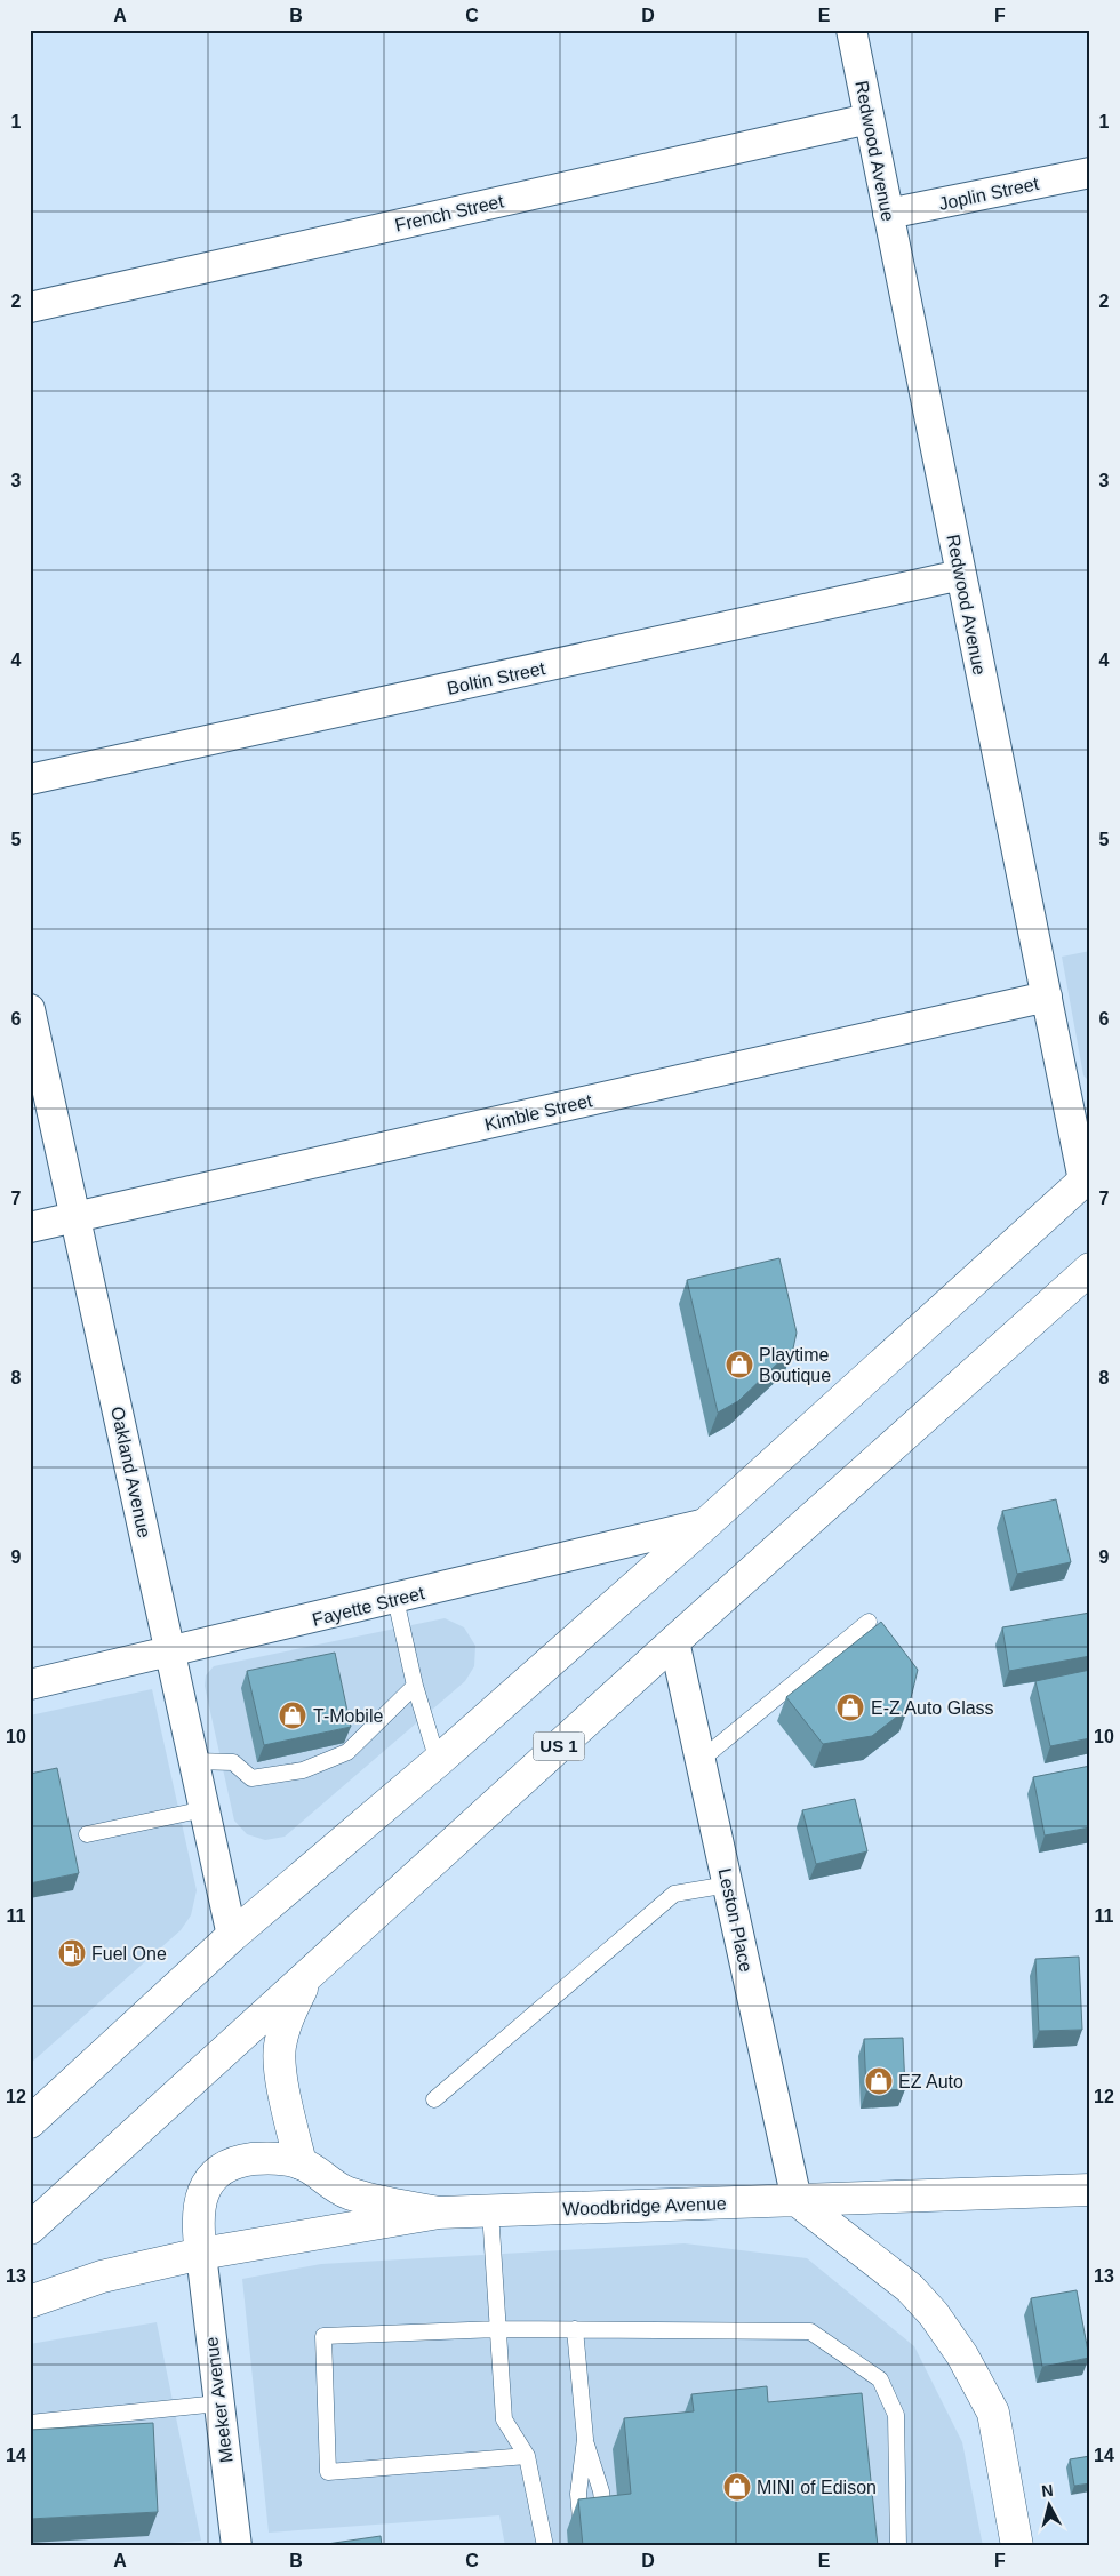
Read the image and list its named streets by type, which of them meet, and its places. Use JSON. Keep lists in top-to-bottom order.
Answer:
{
  "streets": {
    "main road": ["US 1", "Woodbridge Avenue"],
    "street": [
      "Redwood Avenue",
      "Joplin Street",
      "French Street",
      "Boltin Street",
      "Kimble Street",
      "Oakland Avenue",
      "Fayette Street",
      "Leston Place",
      "Meeker Avenue"
    ]
  },
  "crossings": [
    ["Redwood Avenue", "Joplin Street"],
    ["Redwood Avenue", "French Street"],
    ["Redwood Avenue", "Boltin Street"],
    ["Redwood Avenue", "Kimble Street"],
    ["Kimble Street", "Oakland Avenue"],
    ["Oakland Avenue", "Fayette Street"],
    ["US 1", "Leston Place"],
    ["Leston Place", "Woodbridge Avenue"],
    ["Woodbridge Avenue", "Meeker Avenue"]
  ],
  "places": {
    "shop": [
      "Playtime Boutique",
      "E-Z Auto Glass",
      "T-Mobile",
      "EZ Auto",
      "MINI of Edison"
    ],
    "fuel station": ["Fuel One"]
  },
  "north": "top",
  "grid": {
    "columns": [
      "A",
      "B",
      "C",
      "D",
      "E",
      "F"
    ],
    "rows": [
      "1",
      "2",
      "3",
      "4",
      "5",
      "6",
      "7",
      "8",
      "9",
      "10",
      "11",
      "12",
      "13",
      "14"
    ]
  }
}
